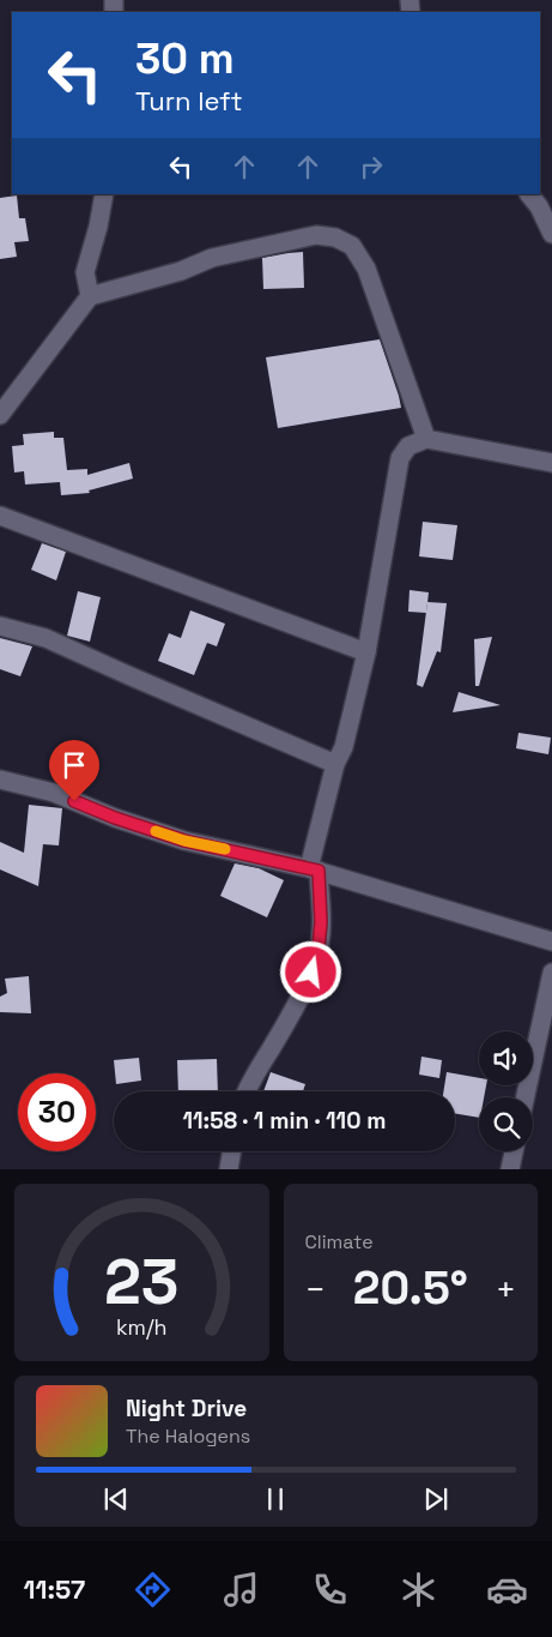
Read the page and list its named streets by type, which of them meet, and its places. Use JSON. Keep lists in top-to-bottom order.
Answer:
{
  "page": {
    "turn": ["30 m", "Turn left"],
    "limit": "30",
    "trip": "11:58 · 1 min · 110 m",
    "tile": "Climate",
    "heat": ["−", "20.5°", "+"],
    "song": ["Night Drive", "The Halogens"],
    "tabs": "11:57",
    "gauge": ["23", "km/h"]
  }
}
